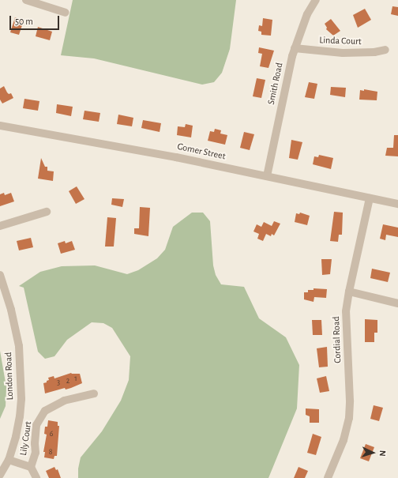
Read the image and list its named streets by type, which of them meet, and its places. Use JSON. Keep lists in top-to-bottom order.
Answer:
{
  "streets": {
    "street": [
      "Linda Court",
      "Smith Road",
      "Gomer Street",
      "Cordial Road",
      "London Road",
      "Lily Court"
    ]
  },
  "crossings": [
    ["Linda Court", "Smith Road"],
    ["Smith Road", "Gomer Street"],
    ["Gomer Street", "Cordial Road"]
  ],
  "house_numbers": [
    "1",
    "2",
    "3",
    "6",
    "8"
  ],
  "scale_bar": "50 m",
  "north": "right"
}
